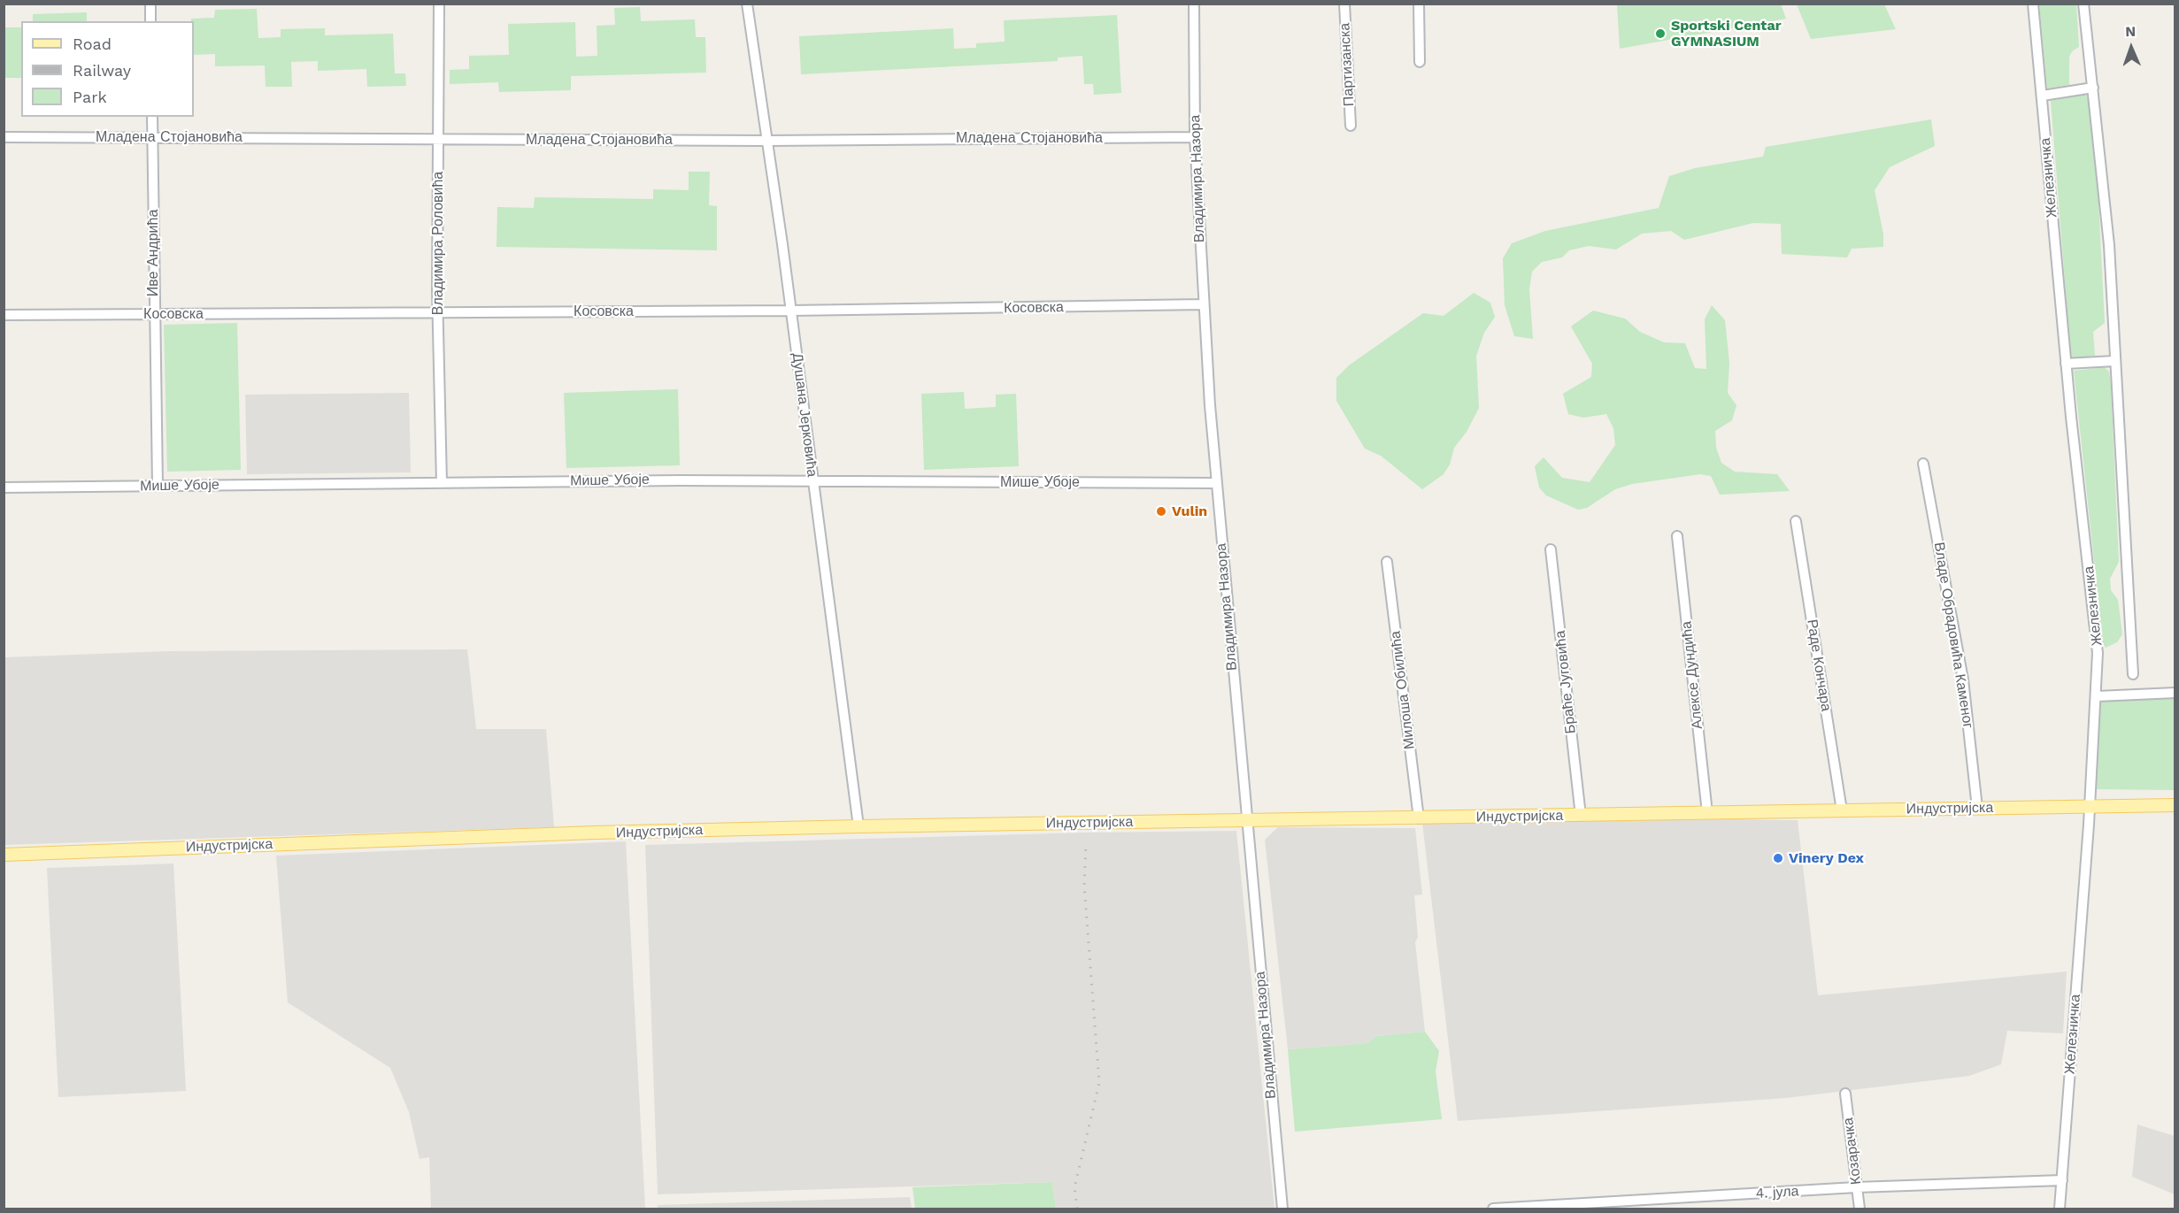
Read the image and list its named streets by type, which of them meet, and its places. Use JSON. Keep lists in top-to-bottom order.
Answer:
{
  "streets": {
    "main road": ["Индустријска"],
    "street": [
      "Партизанска",
      "Младена Стојановића",
      "Железничка",
      "Владимира Назора",
      "Владимира Роловића",
      "Иве Андрића",
      "Косовска",
      "Душана Јерковића",
      "Мише Убоје",
      "Владе Обрадовића Каменог",
      "Раде Кончара",
      "Алексе Дундића",
      "Браће Југовића",
      "Милоша Обилића",
      "Козарачка",
      "4. јула"
    ]
  },
  "crossings": [
    ["Младена Стојановића", "Владимира Назора"],
    ["Младена Стојановића", "Владимира Роловића"],
    ["Младена Стојановића", "Иве Андрића"],
    ["Младена Стојановића", "Душана Јерковића"],
    ["Железничка", "Индустријска"],
    ["Железничка", "4. јула"],
    ["Владимира Назора", "Косовска"],
    ["Владимира Назора", "Мише Убоје"],
    ["Владимира Назора", "Индустријска"],
    ["Владимира Роловића", "Косовска"],
    ["Владимира Роловића", "Мише Убоје"],
    ["Иве Андрића", "Косовска"],
    ["Иве Андрића", "Мише Убоје"],
    ["Косовска", "Душана Јерковића"],
    ["Душана Јерковића", "Мише Убоје"],
    ["Душана Јерковића", "Индустријска"],
    ["Владе Обрадовића Каменог", "Индустријска"],
    ["Раде Кончара", "Индустријска"],
    ["Алексе Дундића", "Индустријска"],
    ["Браће Југовића", "Индустријска"],
    ["Милоша Обилића", "Индустријска"],
    ["Козарачка", "4. јула"]
  ],
  "places": ["Sportski Centar GYMNASIUM", "Vulin", "Vinery Dex"],
  "legend": ["Road", "Railway", "Park"],
  "north": "top"
}
